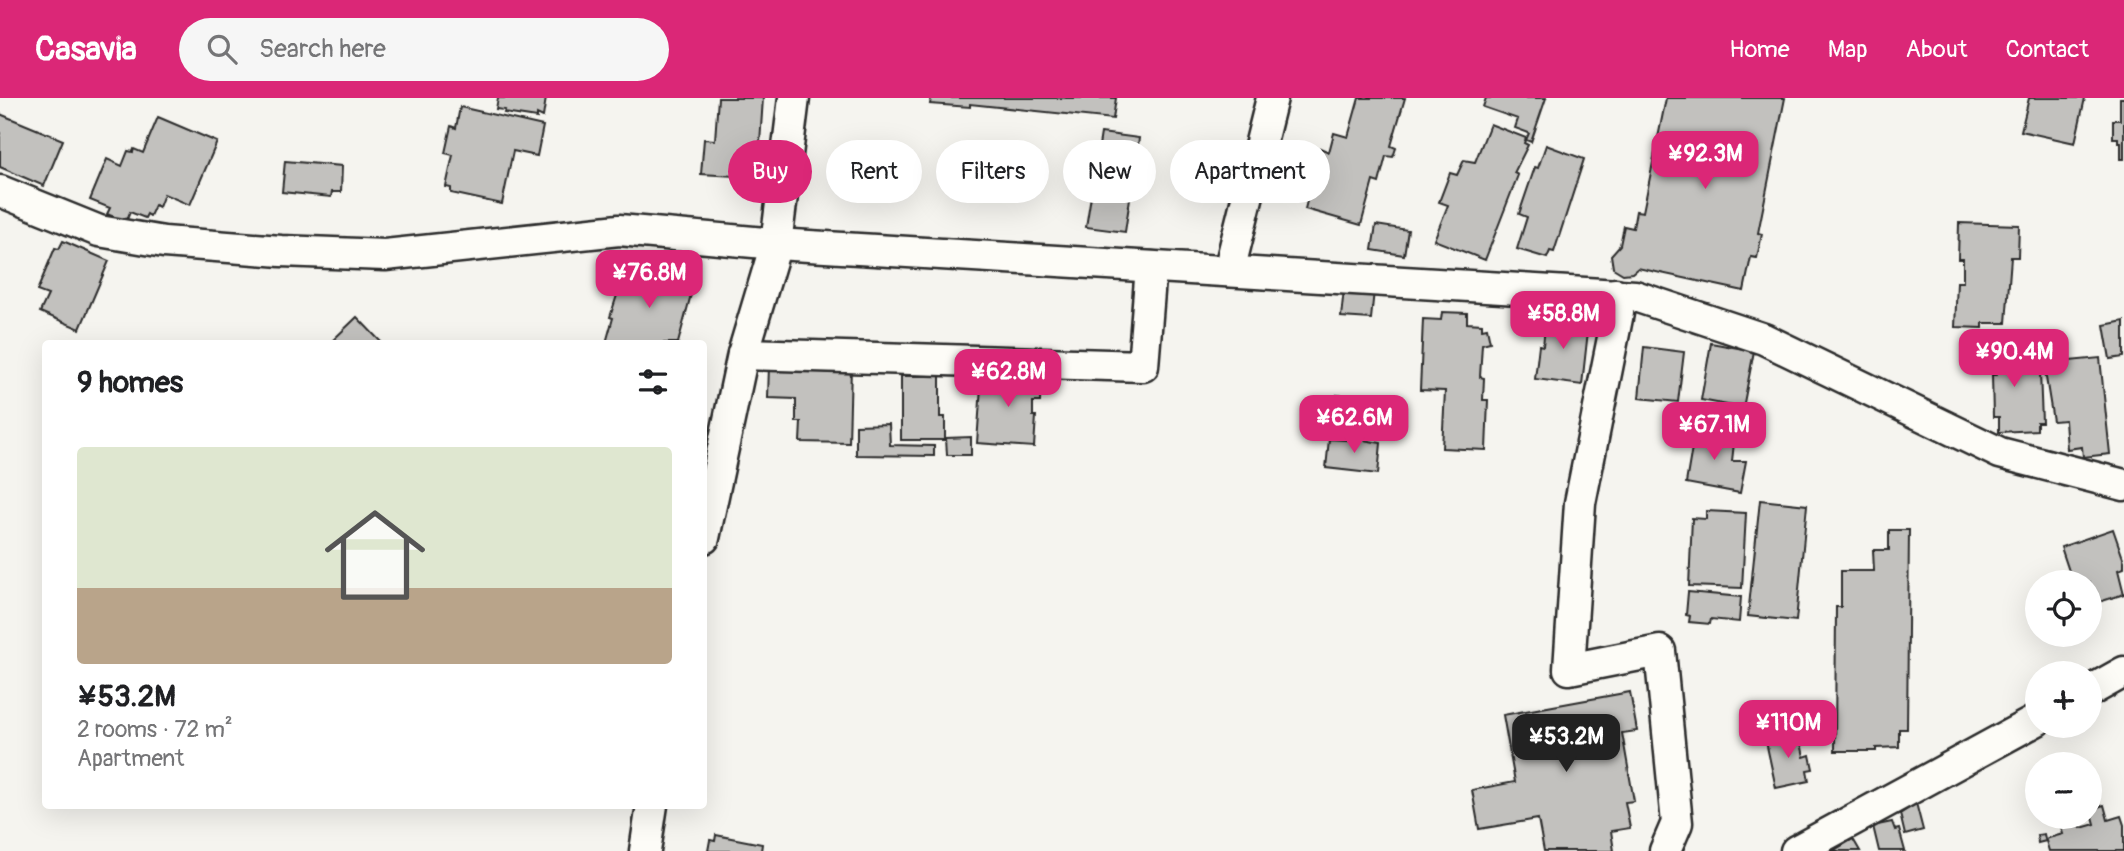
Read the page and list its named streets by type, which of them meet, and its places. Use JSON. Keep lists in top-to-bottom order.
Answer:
{
  "page": {
    "header": "Casavia",
    "search": "Search here",
    "nav": [
      "Home",
      "Map",
      "About",
      "Contact"
    ],
    "price": [
      "¥92.3M",
      "¥76.8M",
      "¥58.8M",
      "¥90.4M",
      "¥62.8M",
      "¥62.6M",
      "¥67.1M",
      "¥110M",
      "¥53.2M"
    ],
    "chip": [
      "Buy",
      "Rent",
      "Filters",
      "New",
      "Apartment"
    ],
    "heading": "9 homes",
    "list": [
      {
        "name": "¥53.2M",
        "note": "2 rooms · 72 m² · Apartment"
      }
    ],
    "map_buttons": ["+", "−"]
  }
}
